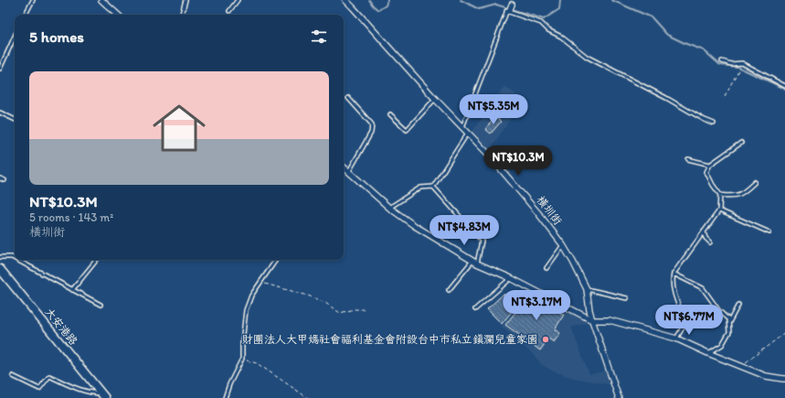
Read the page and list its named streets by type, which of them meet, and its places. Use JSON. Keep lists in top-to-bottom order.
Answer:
{
  "streets": {
    "main road": ["大安港路"],
    "street": ["橫圳街"]
  },
  "places": ["財團法人大甲媽社會福利基金會附設台中市私立鎮瀾兒童家園"],
  "page": {
    "heading": "5 homes",
    "list": [
      {
        "name": "NT$10.3M",
        "note": "5 rooms · 143 m² · 橫圳街"
      }
    ],
    "price": [
      "NT$5.35M",
      "NT$10.3M",
      "NT$4.83M",
      "NT$3.17M",
      "NT$6.77M"
    ]
  }
}
